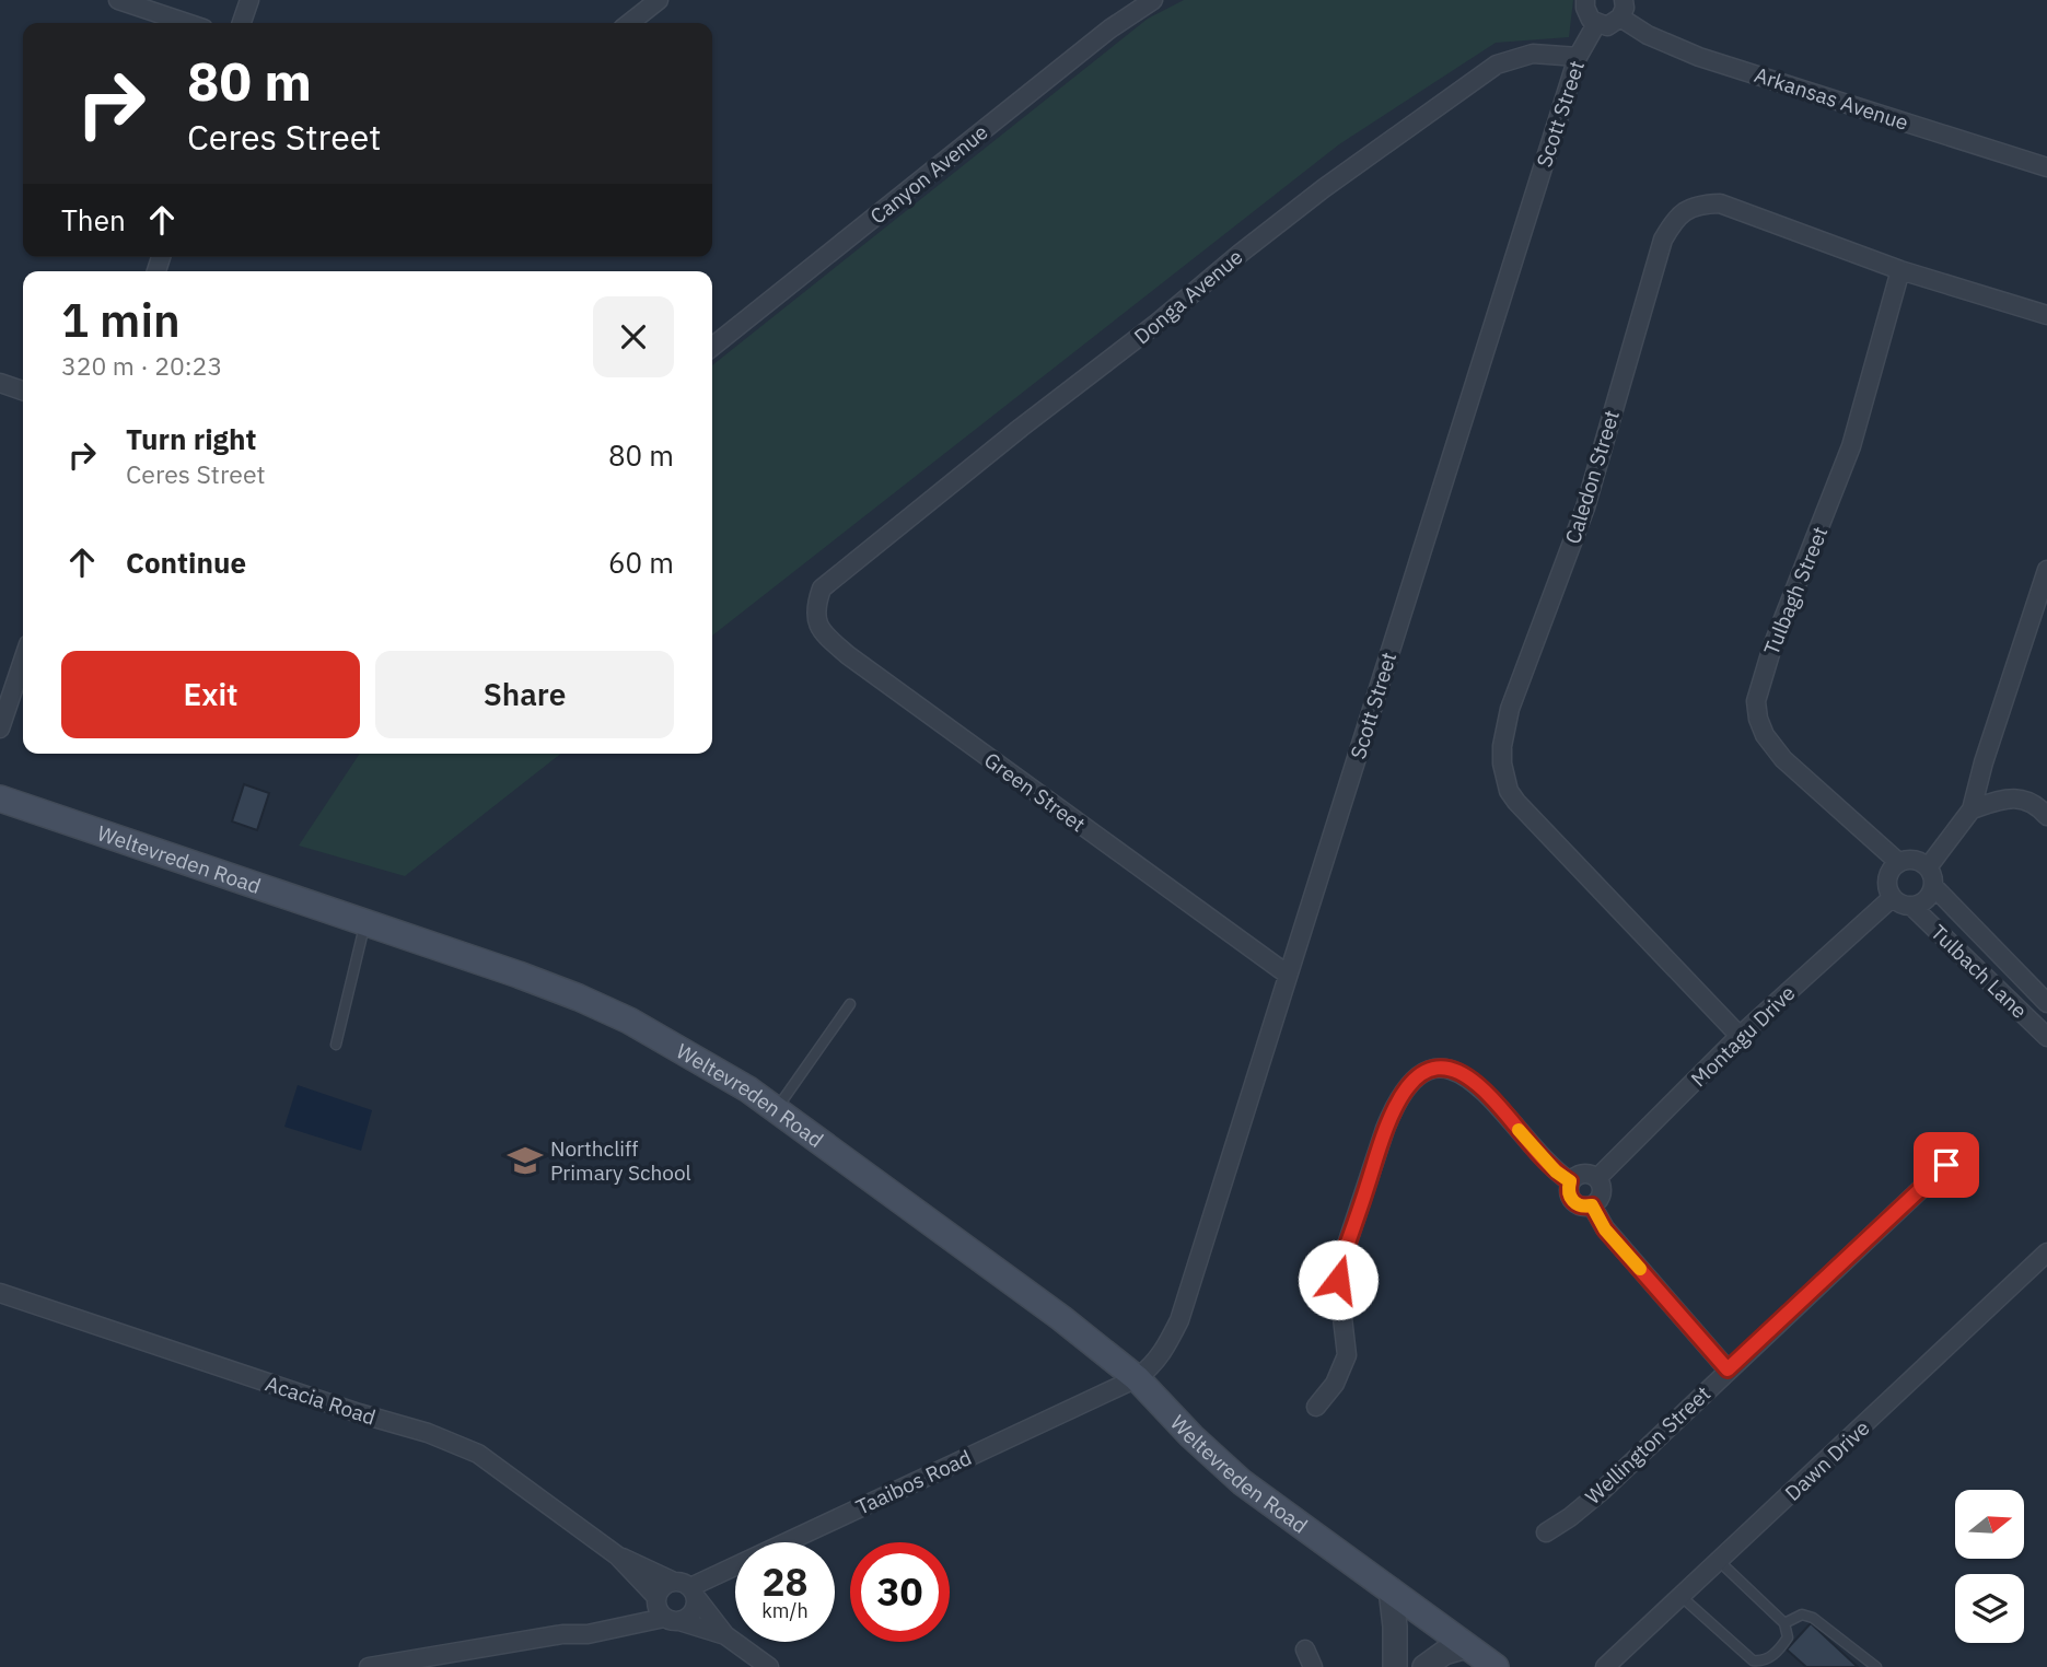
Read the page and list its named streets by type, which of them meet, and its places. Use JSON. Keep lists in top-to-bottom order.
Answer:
{
  "streets": {
    "main road": ["Weltevreden Road"],
    "street": [
      "Arkansas Avenue",
      "Scott Street",
      "Canyon Avenue",
      "Donga Avenue",
      "Caledon Street",
      "Tulbagh Street",
      "Green Street",
      "Tulbach Lane",
      "Montagu Drive",
      "Acacia Road",
      "Wellington Street",
      "Dawn Drive",
      "Taaibos Road"
    ]
  },
  "crossings": [
    ["Scott Street", "Donga Avenue"],
    ["Scott Street", "Green Street"],
    ["Scott Street", "Weltevreden Road"],
    ["Scott Street", "Taaibos Road"],
    ["Donga Avenue", "Green Street"],
    ["Caledon Street", "Tulbagh Street"],
    ["Caledon Street", "Montagu Drive"],
    ["Tulbagh Street", "Tulbach Lane"],
    ["Tulbagh Street", "Montagu Drive"],
    ["Weltevreden Road", "Taaibos Road"],
    ["Tulbach Lane", "Montagu Drive"],
    ["Acacia Road", "Taaibos Road"]
  ],
  "places": {
    "school or university": ["Northcliff Primary School"]
  },
  "north": "right",
  "page": {
    "turn": ["80 m", "Ceres Street"],
    "then": "Then",
    "heading": ["1 min", "320 m · 20:23"],
    "list": [
      {
        "name": "Turn right",
        "note": "Ceres Street",
        "value": "80 m"
      },
      {
        "name": "Continue",
        "value": "60 m"
      }
    ],
    "buttons": ["Exit", "Share"],
    "speed": "28 km/h",
    "limit": "30"
  }
}
